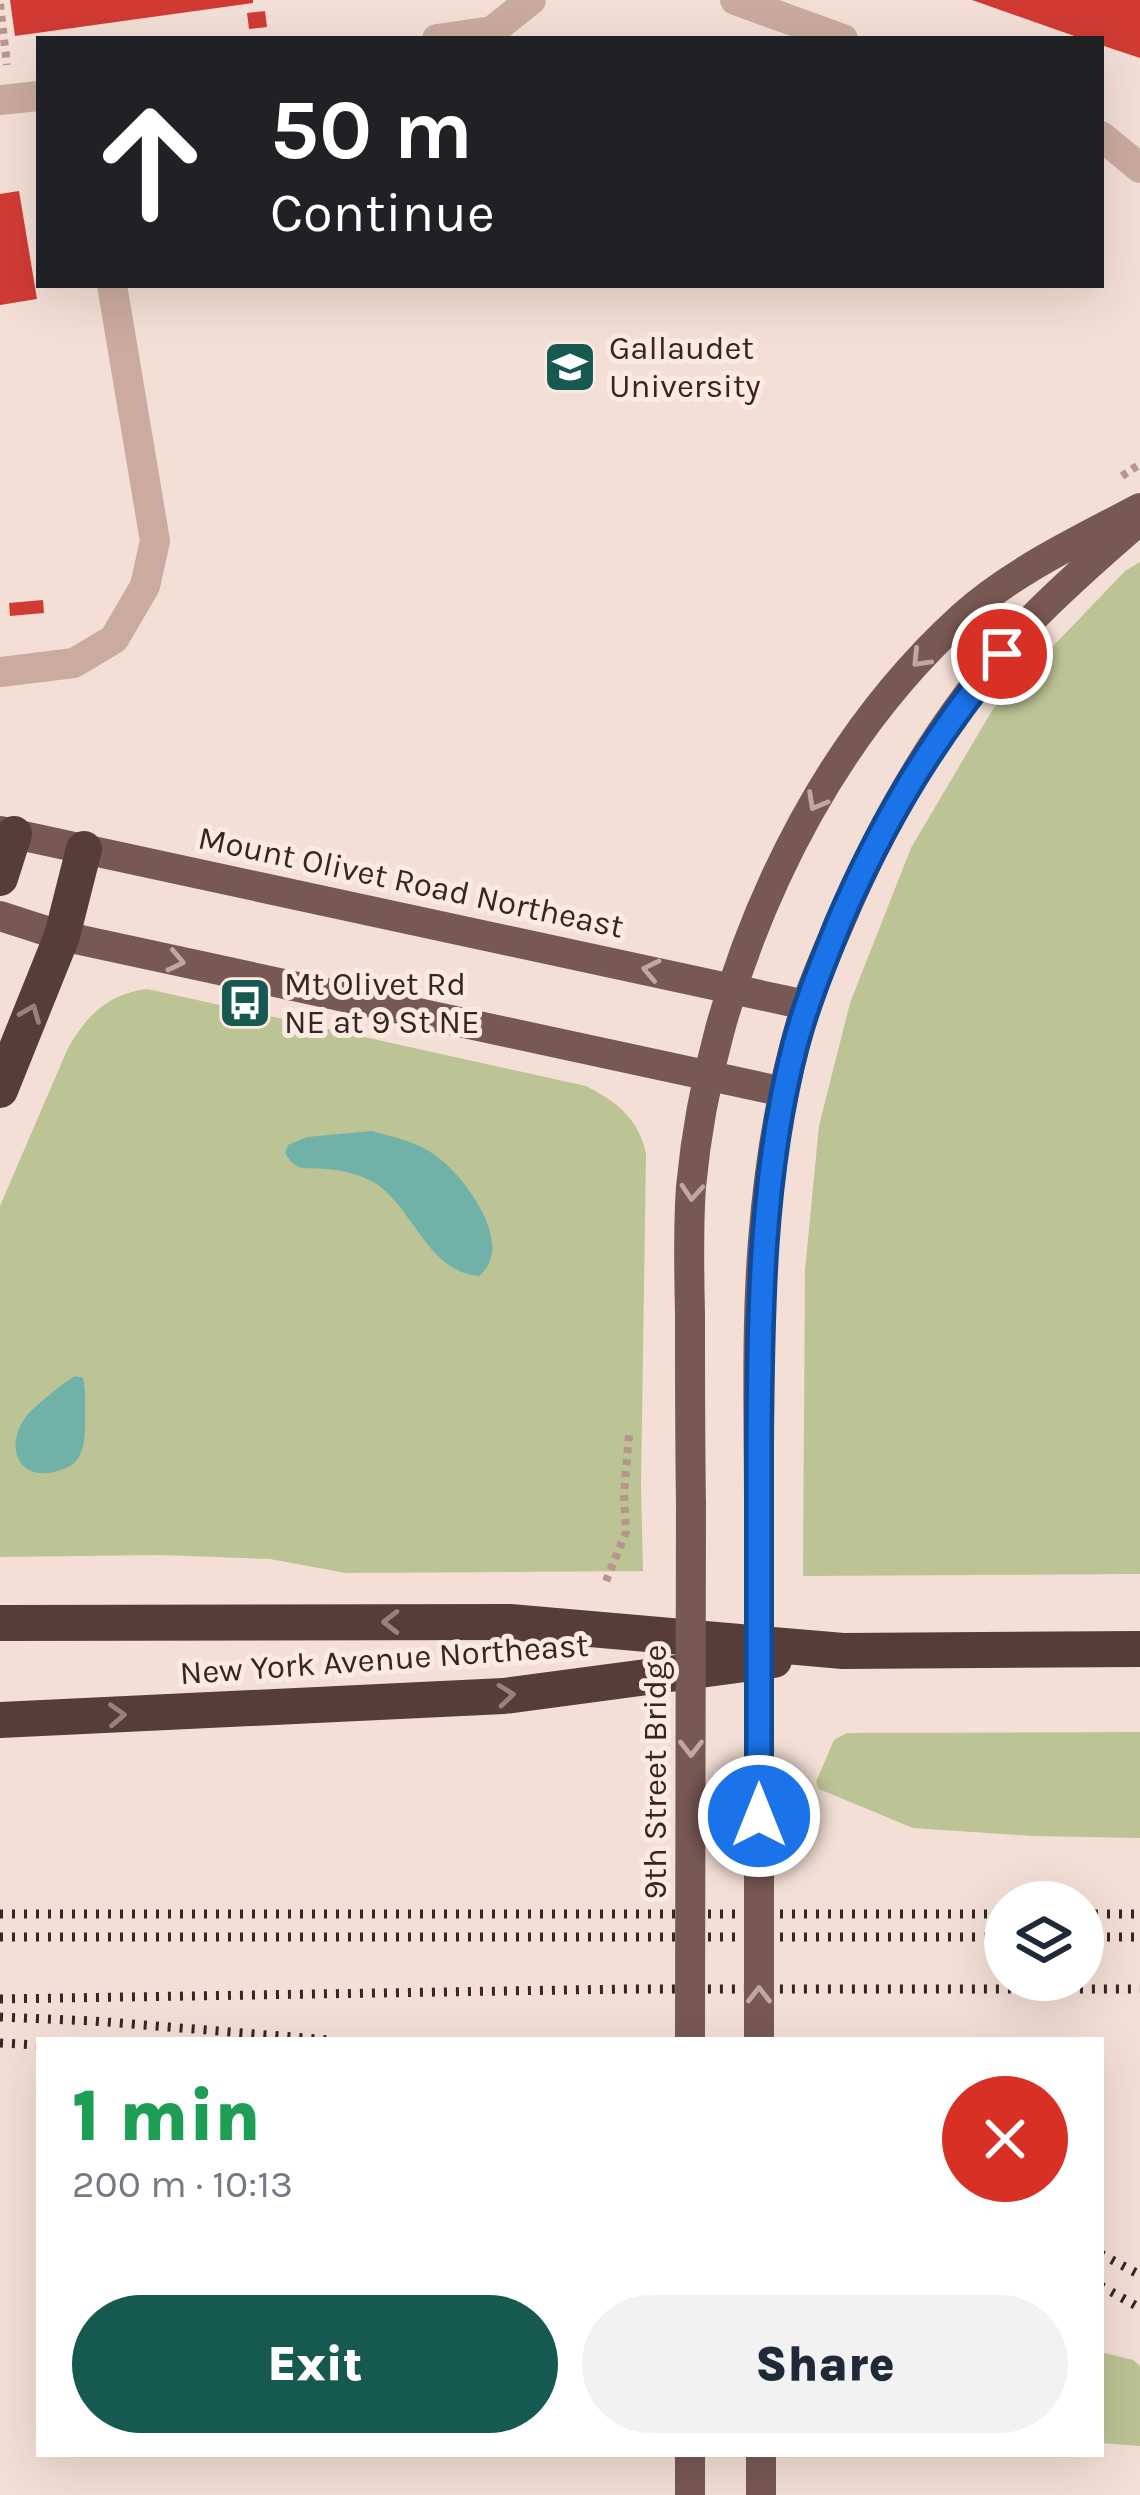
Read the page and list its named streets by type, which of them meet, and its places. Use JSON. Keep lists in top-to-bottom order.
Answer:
{
  "streets": {
    "highway": ["New York Avenue Northeast"],
    "main road": ["Mount Olivet Road Northeast", "9th Street Bridge"]
  },
  "crossings": [
    ["Mount Olivet Road Northeast", "9th Street Bridge"]
  ],
  "places": {
    "school or university": ["Gallaudet University"],
    "bus stop": ["Mt Olivet Rd NE at 9 St NE"]
  },
  "page": {
    "turn": ["50 m", "Continue"],
    "heading": ["1 min", "200 m · 10:13"],
    "buttons": ["Exit", "Share"]
  }
}
